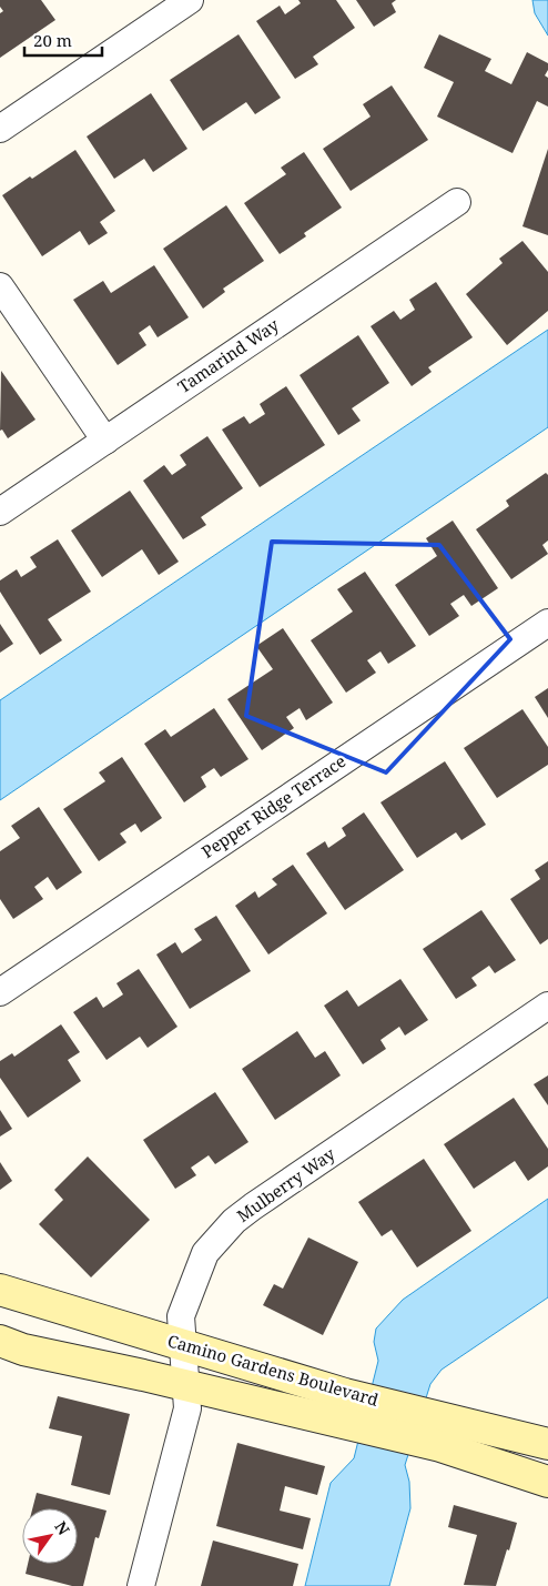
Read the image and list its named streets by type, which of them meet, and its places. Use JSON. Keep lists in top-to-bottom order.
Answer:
{
  "streets": {
    "street": [
      "Tamarind Way",
      "Pepper Ridge Terrace",
      "Mulberry Way",
      "Camino Gardens Boulevard"
    ]
  },
  "crossings": [
    ["Mulberry Way", "Camino Gardens Boulevard"]
  ],
  "scale_bar": "20 m",
  "north": "top right"
}
